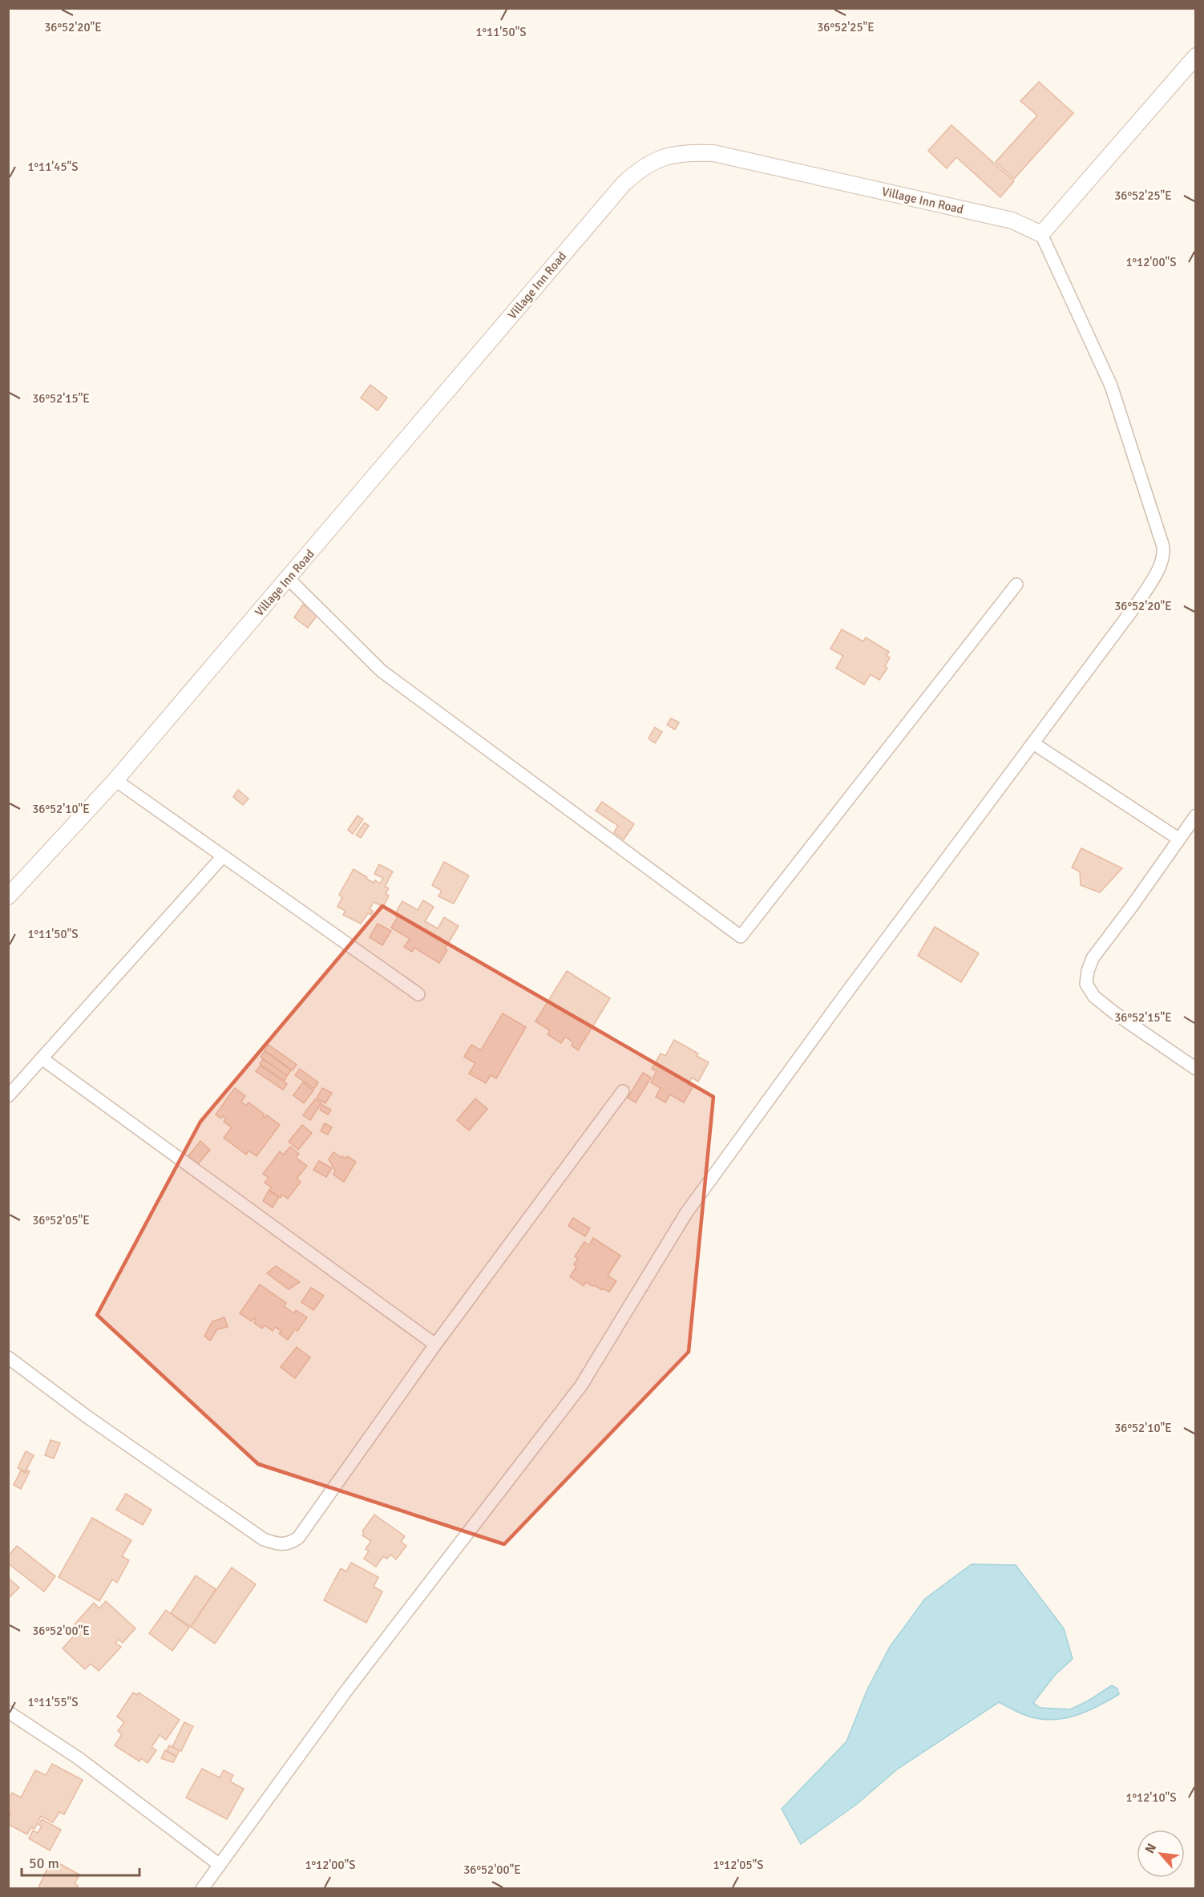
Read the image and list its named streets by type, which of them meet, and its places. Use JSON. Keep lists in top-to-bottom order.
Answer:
{
  "streets": {
    "street": ["Village Inn Road"]
  },
  "scale_bar": "50 m",
  "north": "top left",
  "coordinates": [
    "36°52'20\"E",
    "36°52'25\"E",
    "1°11'50\"S",
    "1°11'45\"S",
    "1°12'00\"S",
    "36°52'15\"E",
    "36°52'10\"E",
    "36°52'05\"E",
    "36°52'00\"E",
    "1°11'55\"S",
    "1°12'10\"S",
    "1°12'05\"S"
  ]
}
